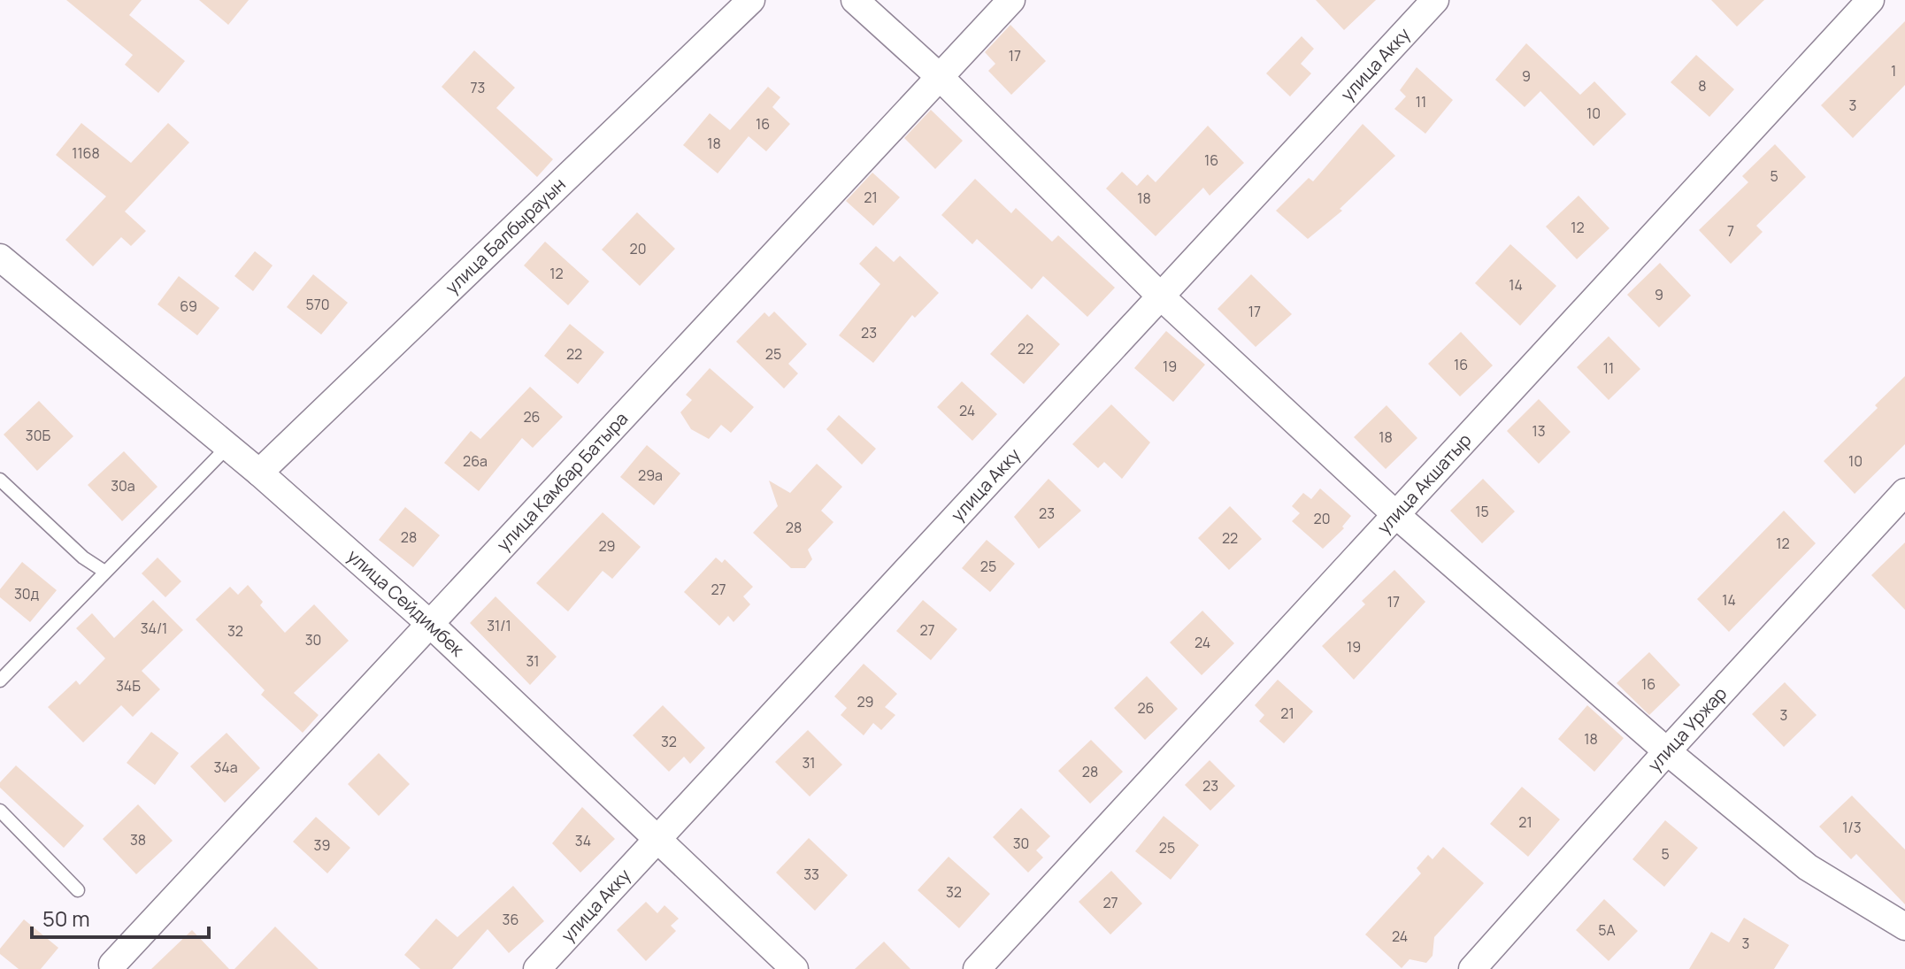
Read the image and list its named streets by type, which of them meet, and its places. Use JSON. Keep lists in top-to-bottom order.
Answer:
{
  "streets": {
    "street": [
      "улица Акку",
      "улица Балбырауын",
      "улица Камбар Батыра",
      "улица Акшатыр",
      "улица Сейдимбек",
      "улица Уржар"
    ]
  },
  "crossings": [
    ["улица Акку", "улица Сейдимбек"],
    ["улица Балбырауын", "улица Сейдимбек"],
    ["улица Камбар Батыра", "улица Сейдимбек"]
  ],
  "house_numbers": [
    "17",
    "1",
    "9",
    "8",
    "73",
    "11",
    "3",
    "10",
    "16",
    "18",
    "1168",
    "16",
    "5",
    "21",
    "18",
    "12",
    "7",
    "20",
    "12",
    "14",
    "9",
    "570",
    "69",
    "17",
    "23",
    "22",
    "22",
    "25",
    "16",
    "19",
    "11",
    "24",
    "26",
    "13",
    "30Б",
    "18",
    "26а",
    "10",
    "29а",
    "30а",
    "15",
    "23",
    "20",
    "28",
    "28",
    "22",
    "12",
    "29",
    "25",
    "27",
    "30д",
    "14",
    "17",
    "31/1",
    "34/1",
    "27",
    "32",
    "30",
    "24",
    "19",
    "31",
    "16",
    "34Б",
    "29",
    "26",
    "21",
    "3",
    "18",
    "32",
    "31",
    "34а",
    "28",
    "23",
    "21",
    "1/3",
    "38",
    "34",
    "30",
    "39",
    "25",
    "5",
    "33",
    "32",
    "27",
    "36",
    "5А",
    "24",
    "3"
  ],
  "scale_bar": "50 m"
}
